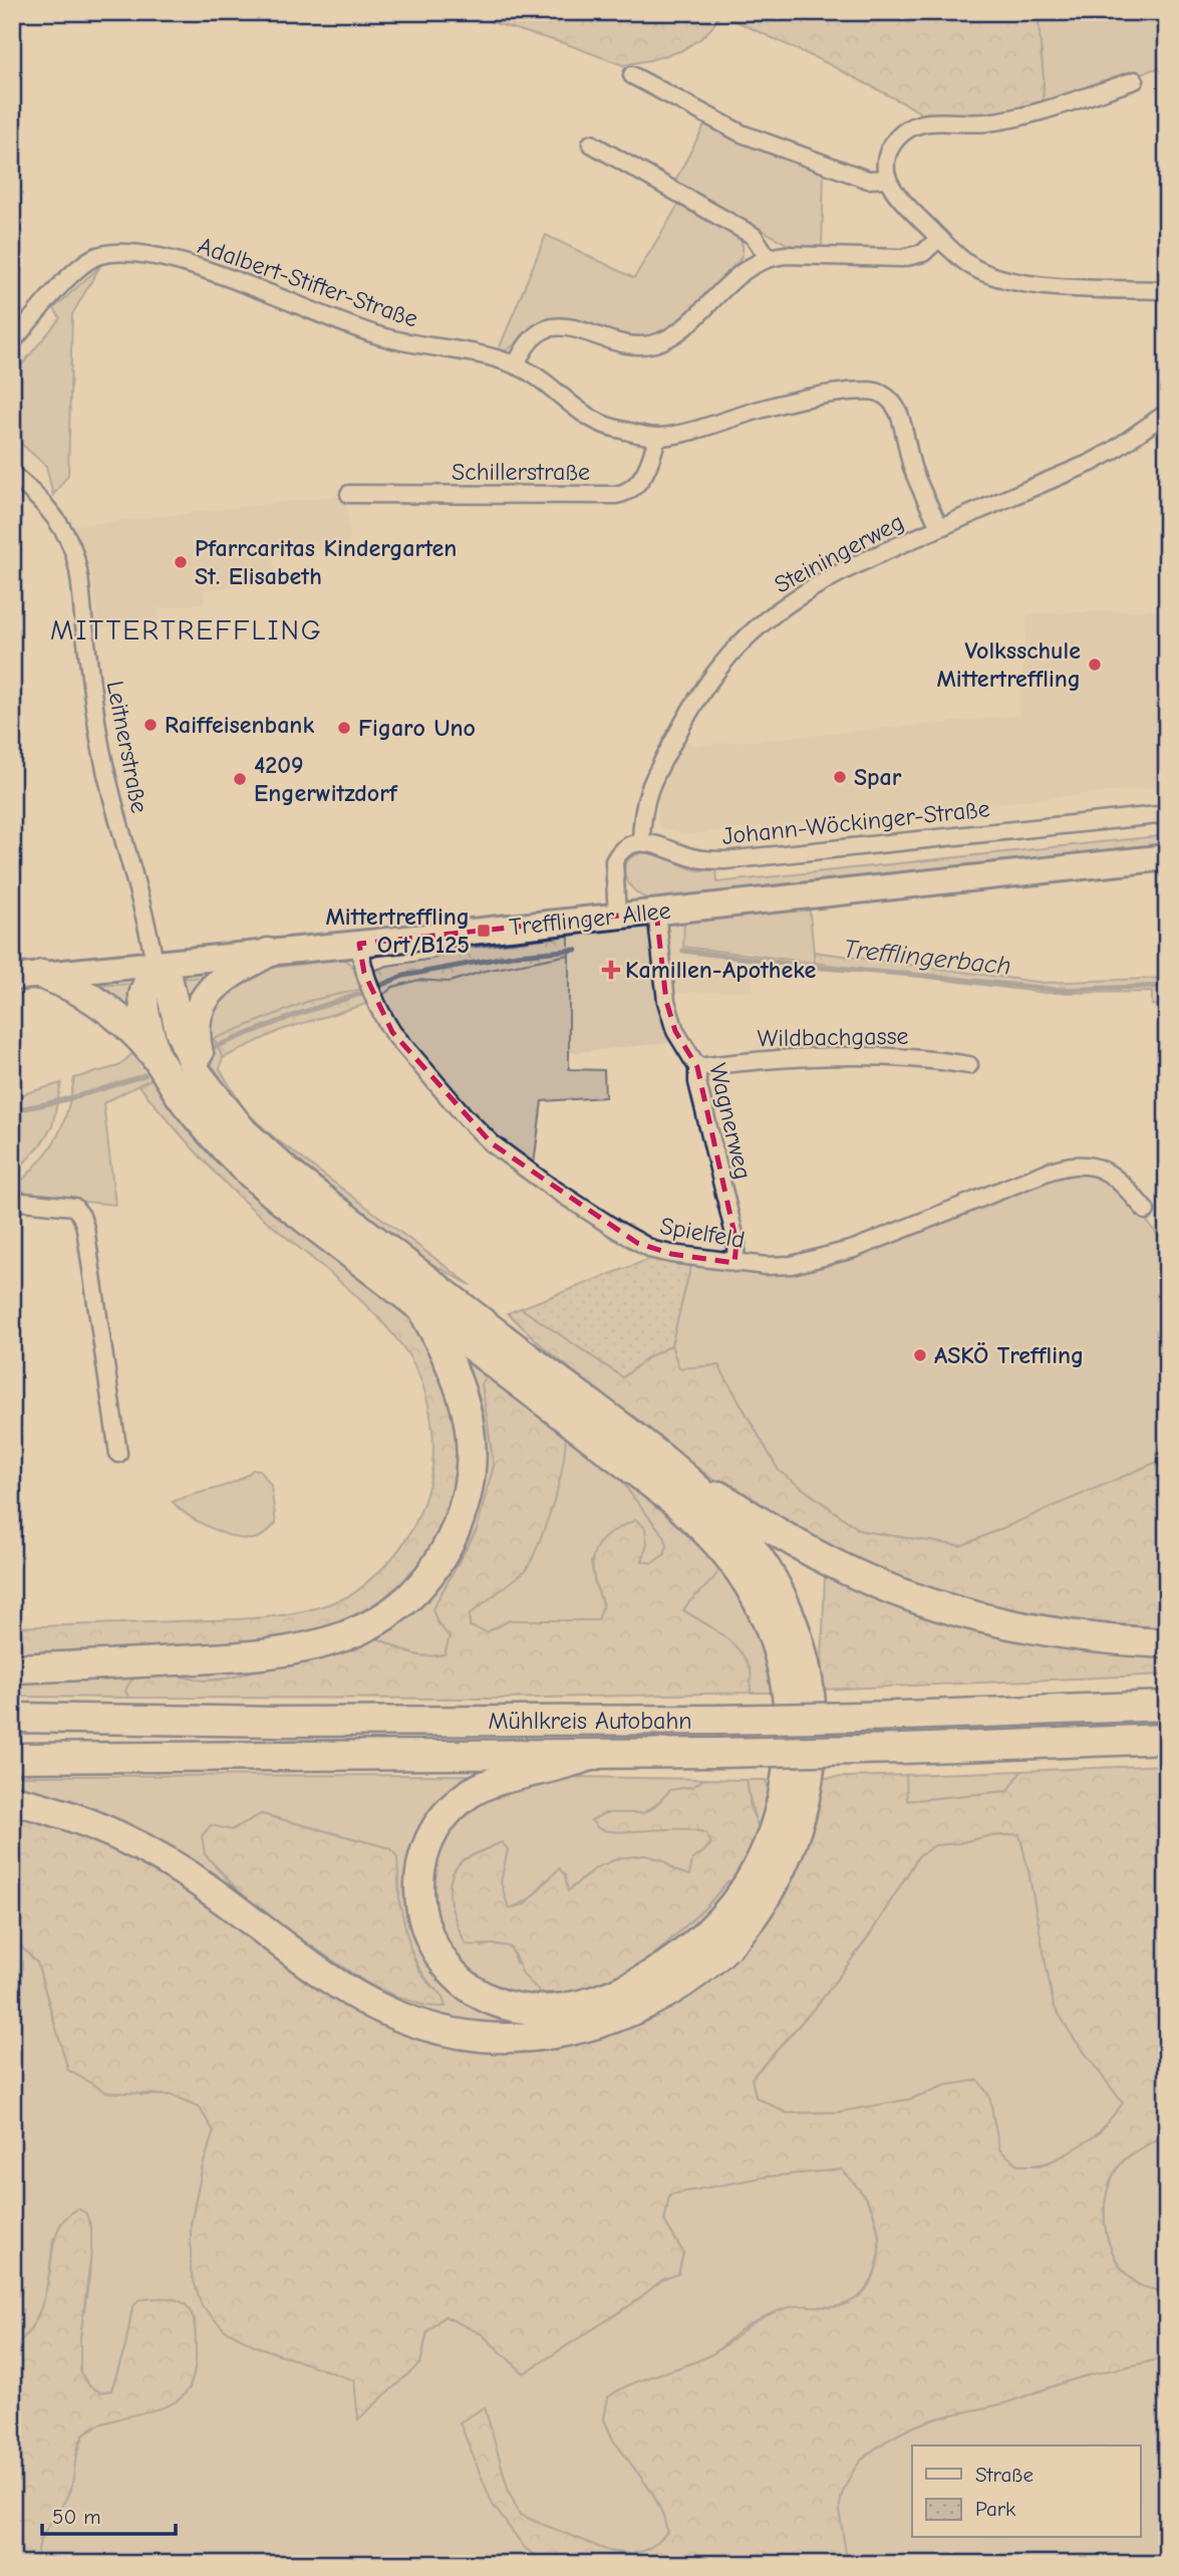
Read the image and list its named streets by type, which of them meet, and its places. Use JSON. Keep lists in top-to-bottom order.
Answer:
{
  "streets": {
    "highway": ["Mühlkreis Autobahn"],
    "main road": ["Trefflinger Allee"],
    "street": [
      "Adalbert-Stifter-Straße",
      "Schillerstraße",
      "Steiningerweg",
      "Leitnerstraße",
      "Johann-Wöckinger-Straße",
      "Wildbachgasse",
      "Wagnerweg",
      "Spielfeld"
    ]
  },
  "crossings": [
    ["Adalbert-Stifter-Straße", "Schillerstraße"],
    ["Adalbert-Stifter-Straße", "Steiningerweg"],
    ["Steiningerweg", "Johann-Wöckinger-Straße"],
    ["Leitnerstraße", "Trefflinger Allee"],
    ["Trefflinger Allee", "Wagnerweg"],
    ["Trefflinger Allee", "Spielfeld"],
    ["Wildbachgasse", "Wagnerweg"],
    ["Wagnerweg", "Spielfeld"]
  ],
  "districts": ["MITTERTREFFLING"],
  "water": ["Trefflingerbach"],
  "places": {
    "other": [
      "Pfarrcaritas Kindergarten St. Elisabeth",
      "Volksschule Mittertreffling",
      "Raiffeisenbank",
      "Figaro Uno",
      "Spar",
      "4209 Engerwitzdorf",
      "ASKÖ Treffling"
    ],
    "transit": ["Mittertreffling Ort/B125"],
    "health": ["Kamillen-Apotheke"]
  },
  "legend": ["Straße", "Park"],
  "scale_bar": "50 m"
}
